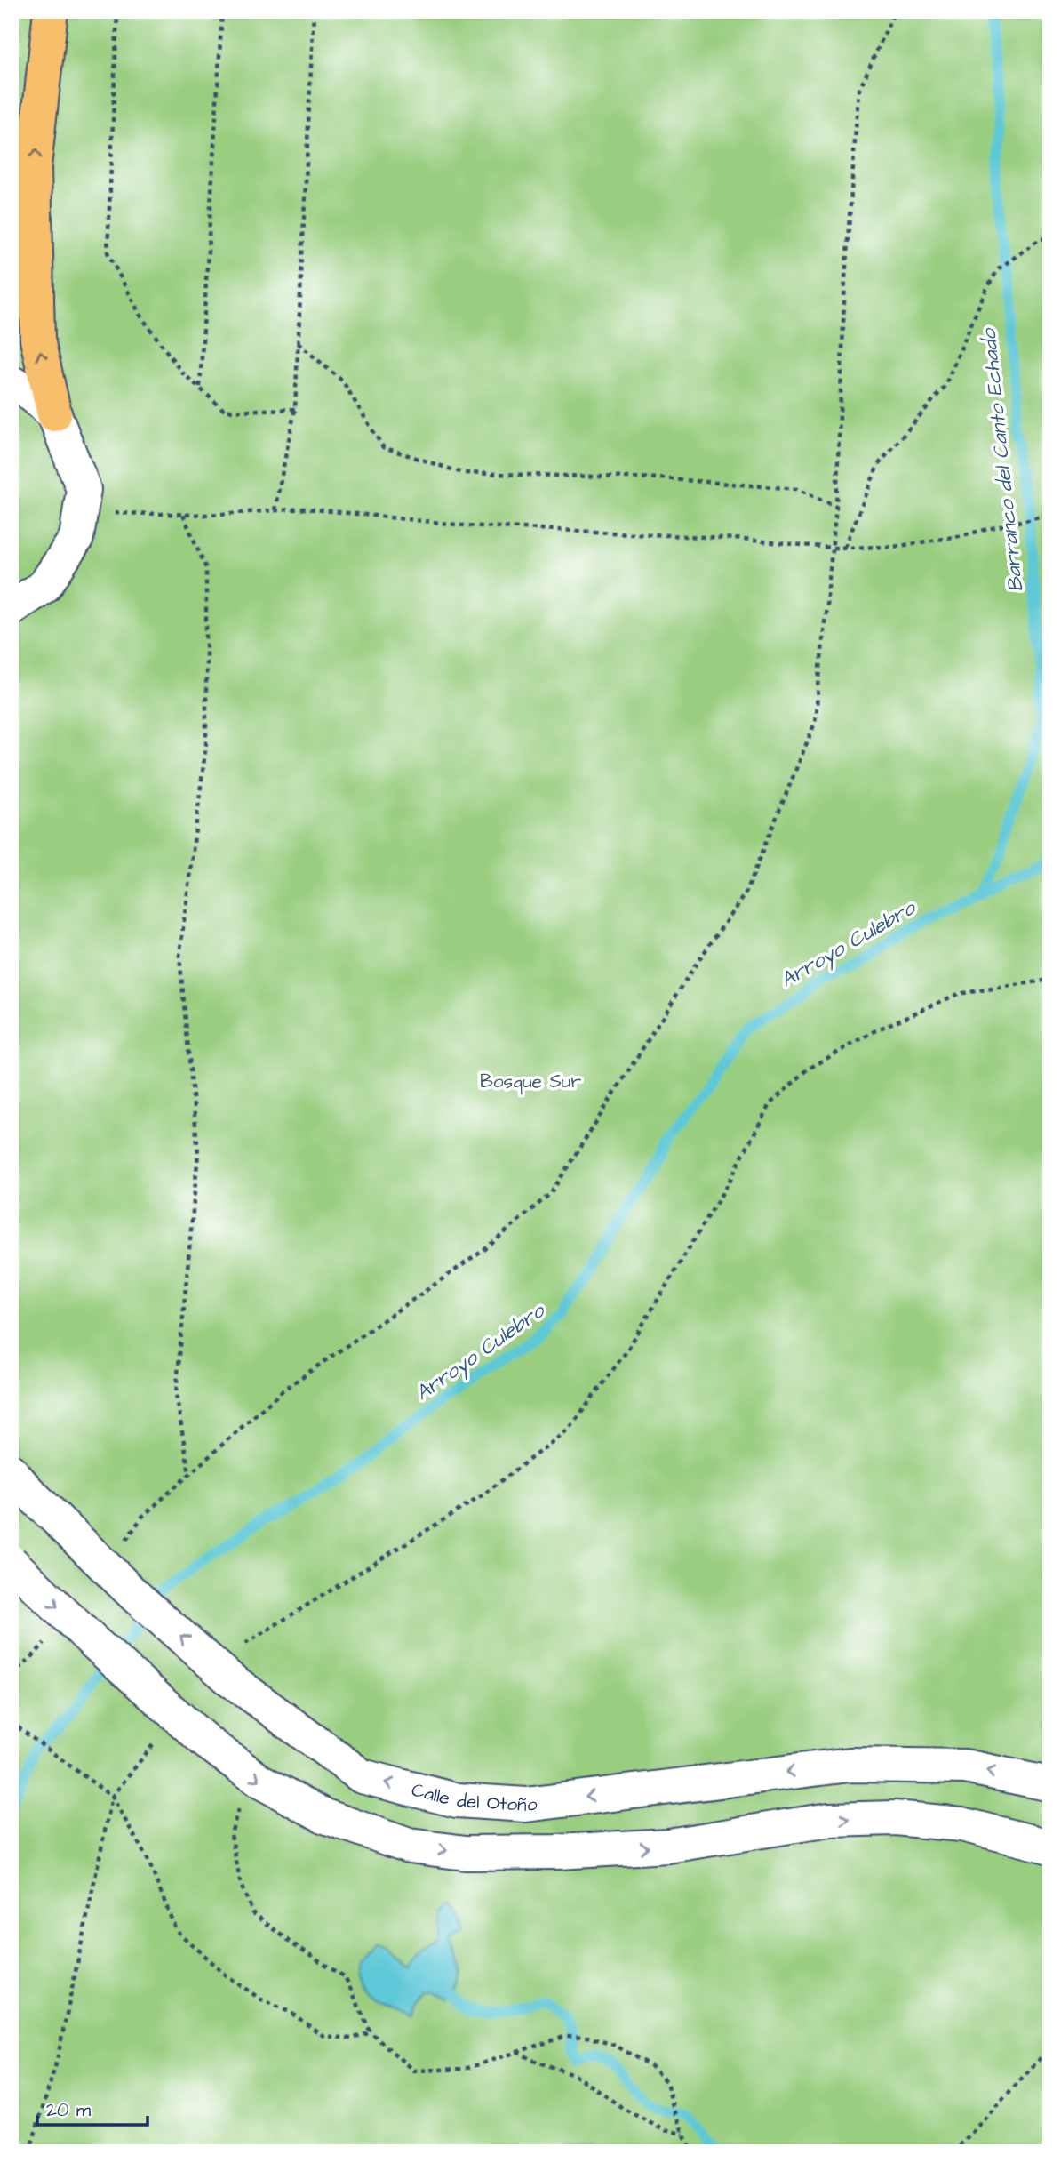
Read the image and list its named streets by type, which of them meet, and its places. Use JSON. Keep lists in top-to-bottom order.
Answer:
{
  "streets": {
    "street": ["Calle del Otoño"]
  },
  "water": ["Barranco del Canto Echado", "Arroyo Culebro"],
  "parks": ["Bosque Sur"],
  "scale_bar": "20 m"
}
